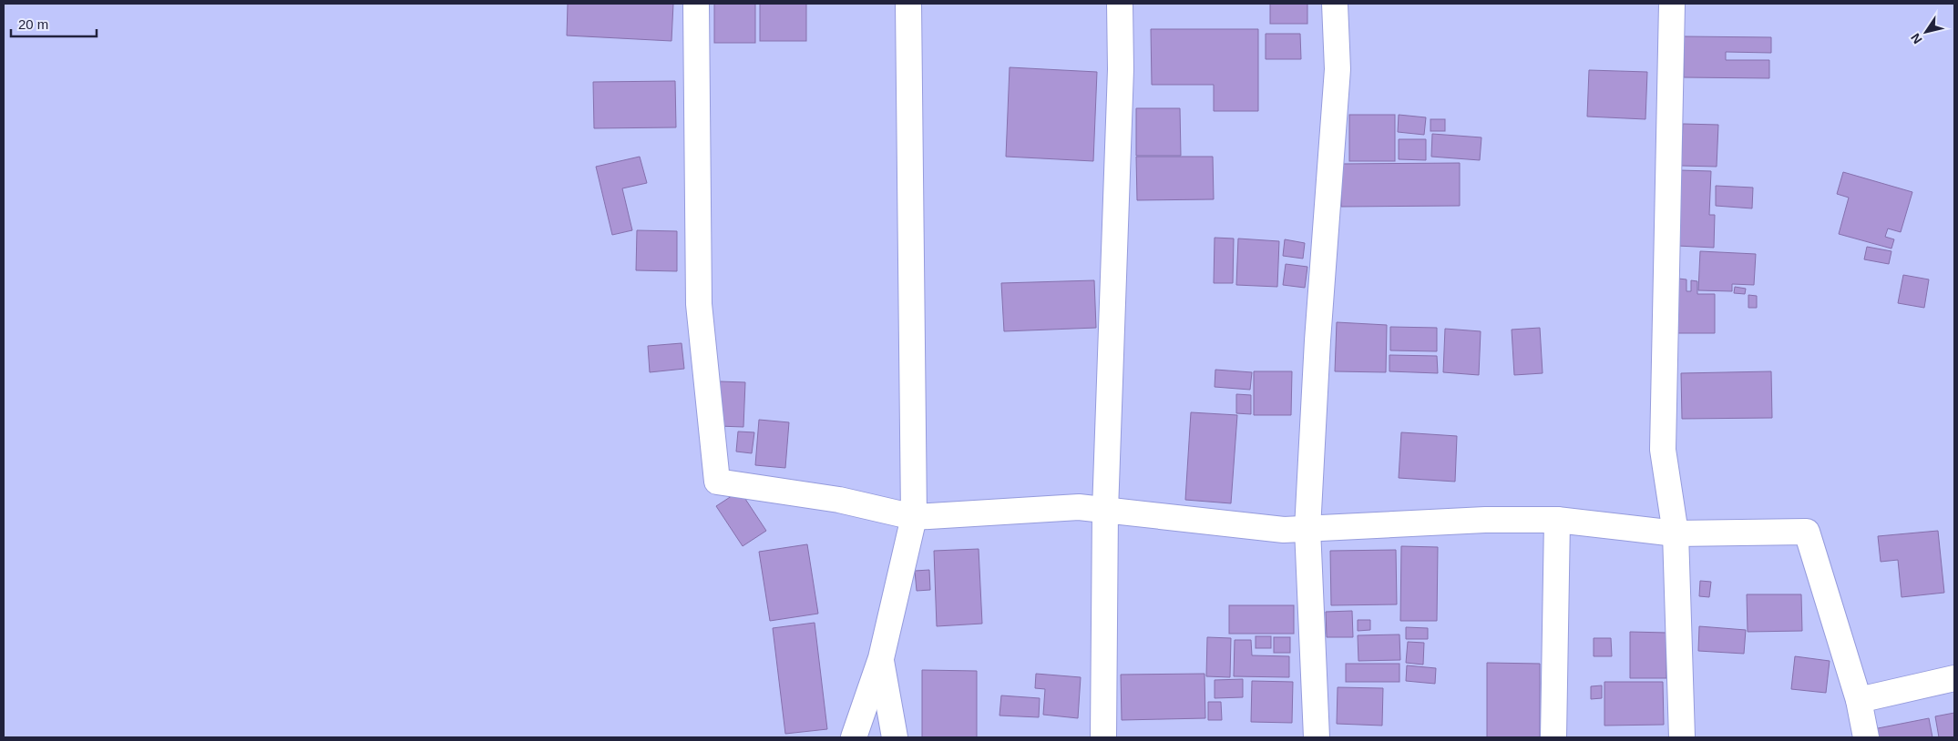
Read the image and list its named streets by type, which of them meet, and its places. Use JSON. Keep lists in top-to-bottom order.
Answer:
{
  "scale_bar": "20 m",
  "north": "bottom left"
}
